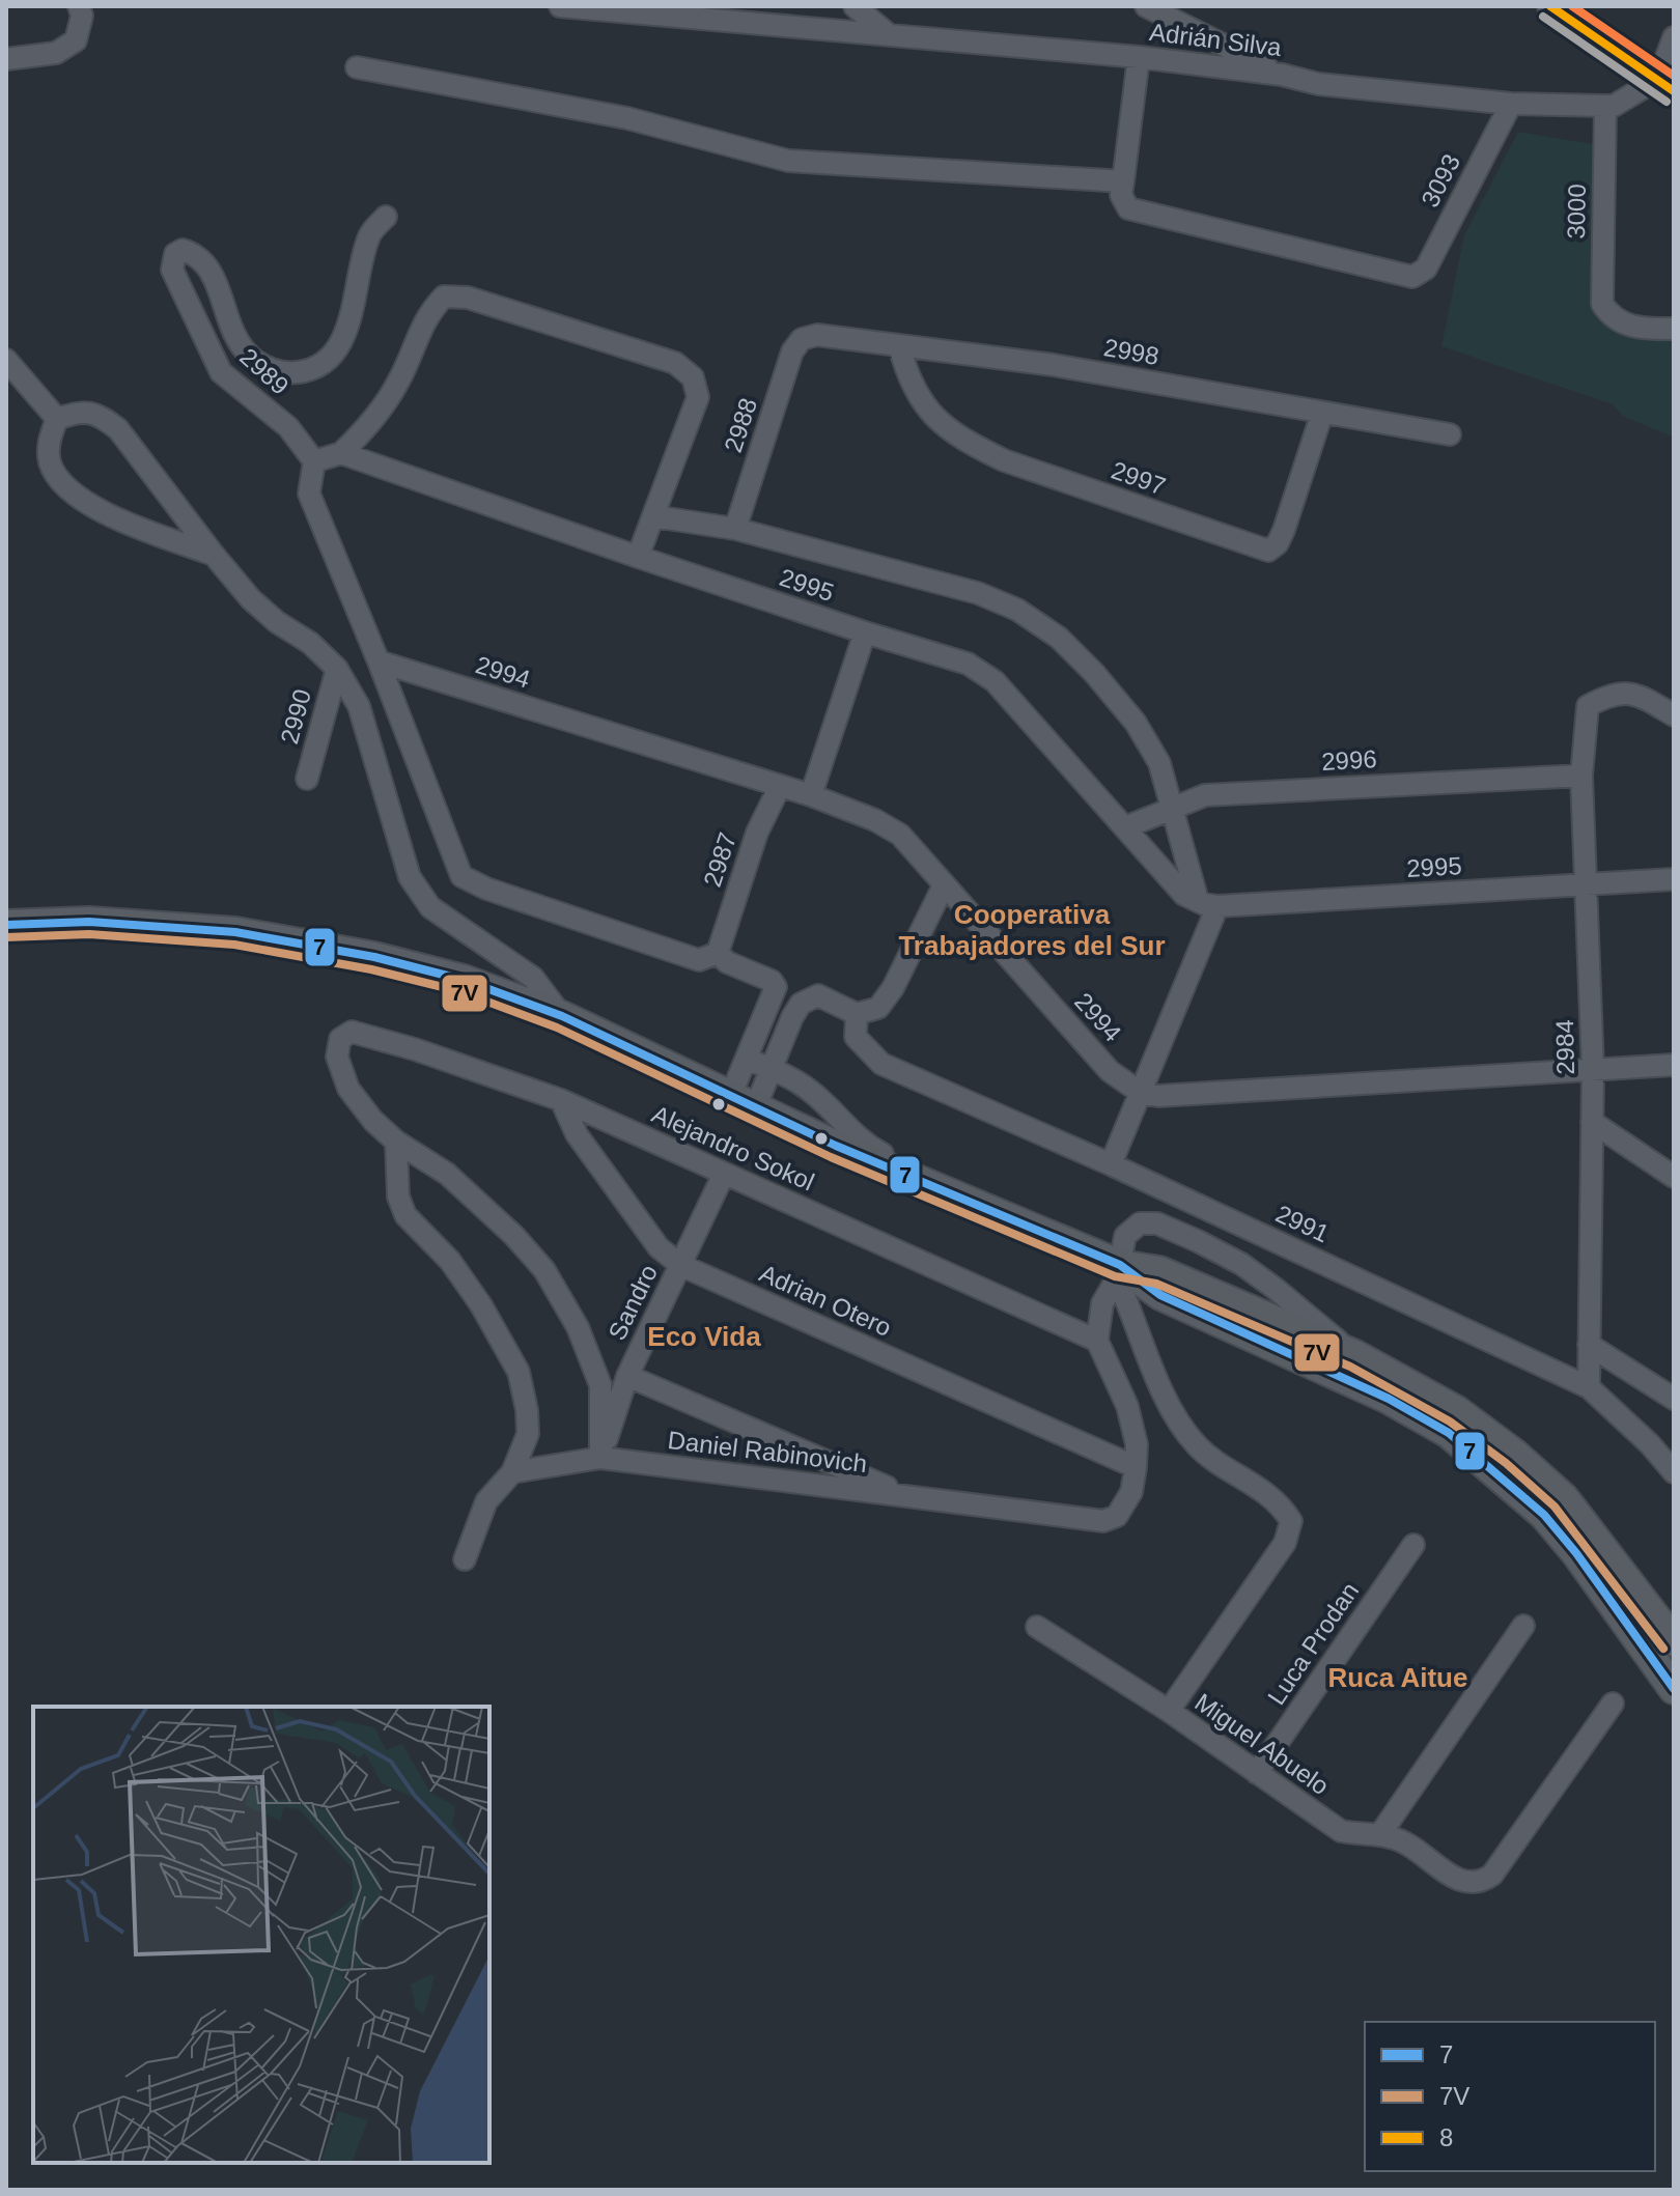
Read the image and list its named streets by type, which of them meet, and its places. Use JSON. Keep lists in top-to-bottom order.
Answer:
{
  "streets": {
    "street": [
      "Adrián Silva",
      "3093",
      "3000",
      "2998",
      "2989",
      "2988",
      "2997",
      "2995",
      "2994",
      "2990",
      "2996",
      "2987",
      "2984",
      "Alejandro Sokol",
      "2991",
      "Adrian Otero",
      "Sandro",
      "Daniel Rabinovich",
      "Luca Prodan",
      "Miguel Abuelo"
    ]
  },
  "crossings": [
    ["Adrián Silva", "3093"],
    ["Adrián Silva", "3000"],
    ["2998", "2988"],
    ["2998", "2997"],
    ["2988", "2995"],
    ["2995", "2996"],
    ["2995", "2984"],
    ["2994", "2987"],
    ["2996", "2984"],
    ["2984", "2991"],
    ["Alejandro Sokol", "Adrian Otero"],
    ["Alejandro Sokol", "Sandro"],
    ["Adrian Otero", "Sandro"],
    ["Adrian Otero", "Daniel Rabinovich"],
    ["Sandro", "Daniel Rabinovich"],
    ["Luca Prodan", "Miguel Abuelo"]
  ],
  "districts": ["Cooperativa Trabajadores del Sur", "Eco Vida", "Ruca Aitue"],
  "lines": ["transit line 8", "transit line 7", "transit line 7V"],
  "legend": ["7", "7V", "8"]
}
